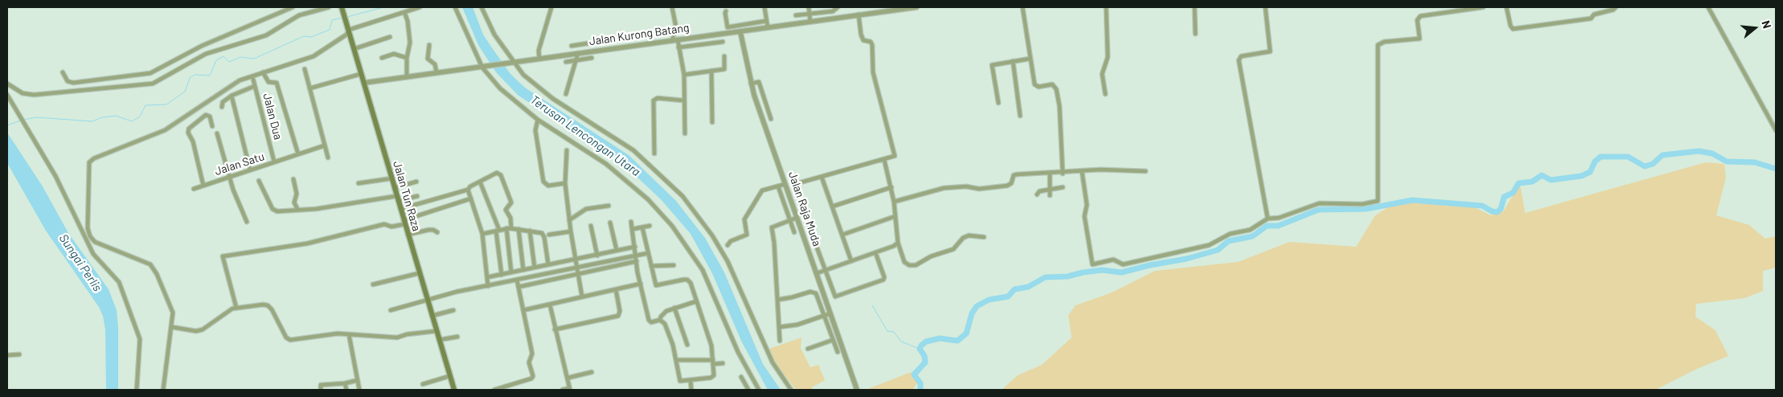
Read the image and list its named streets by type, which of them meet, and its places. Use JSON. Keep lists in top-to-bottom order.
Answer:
{
  "streets": {
    "main road": ["Jalan Tun Raza"],
    "street": [
      "Jalan Kurong Batang",
      "Jalan Dua",
      "Jalan Satu",
      "Jalan Raja Muda"
    ]
  },
  "crossings": [
    ["Jalan Kurong Batang", "Jalan Tun Raza"],
    ["Jalan Kurong Batang", "Jalan Raja Muda"],
    ["Jalan Dua", "Jalan Satu"]
  ],
  "water": ["Terusan Lencongan Utara", "Sungai Perlis"],
  "north": "right"
}
